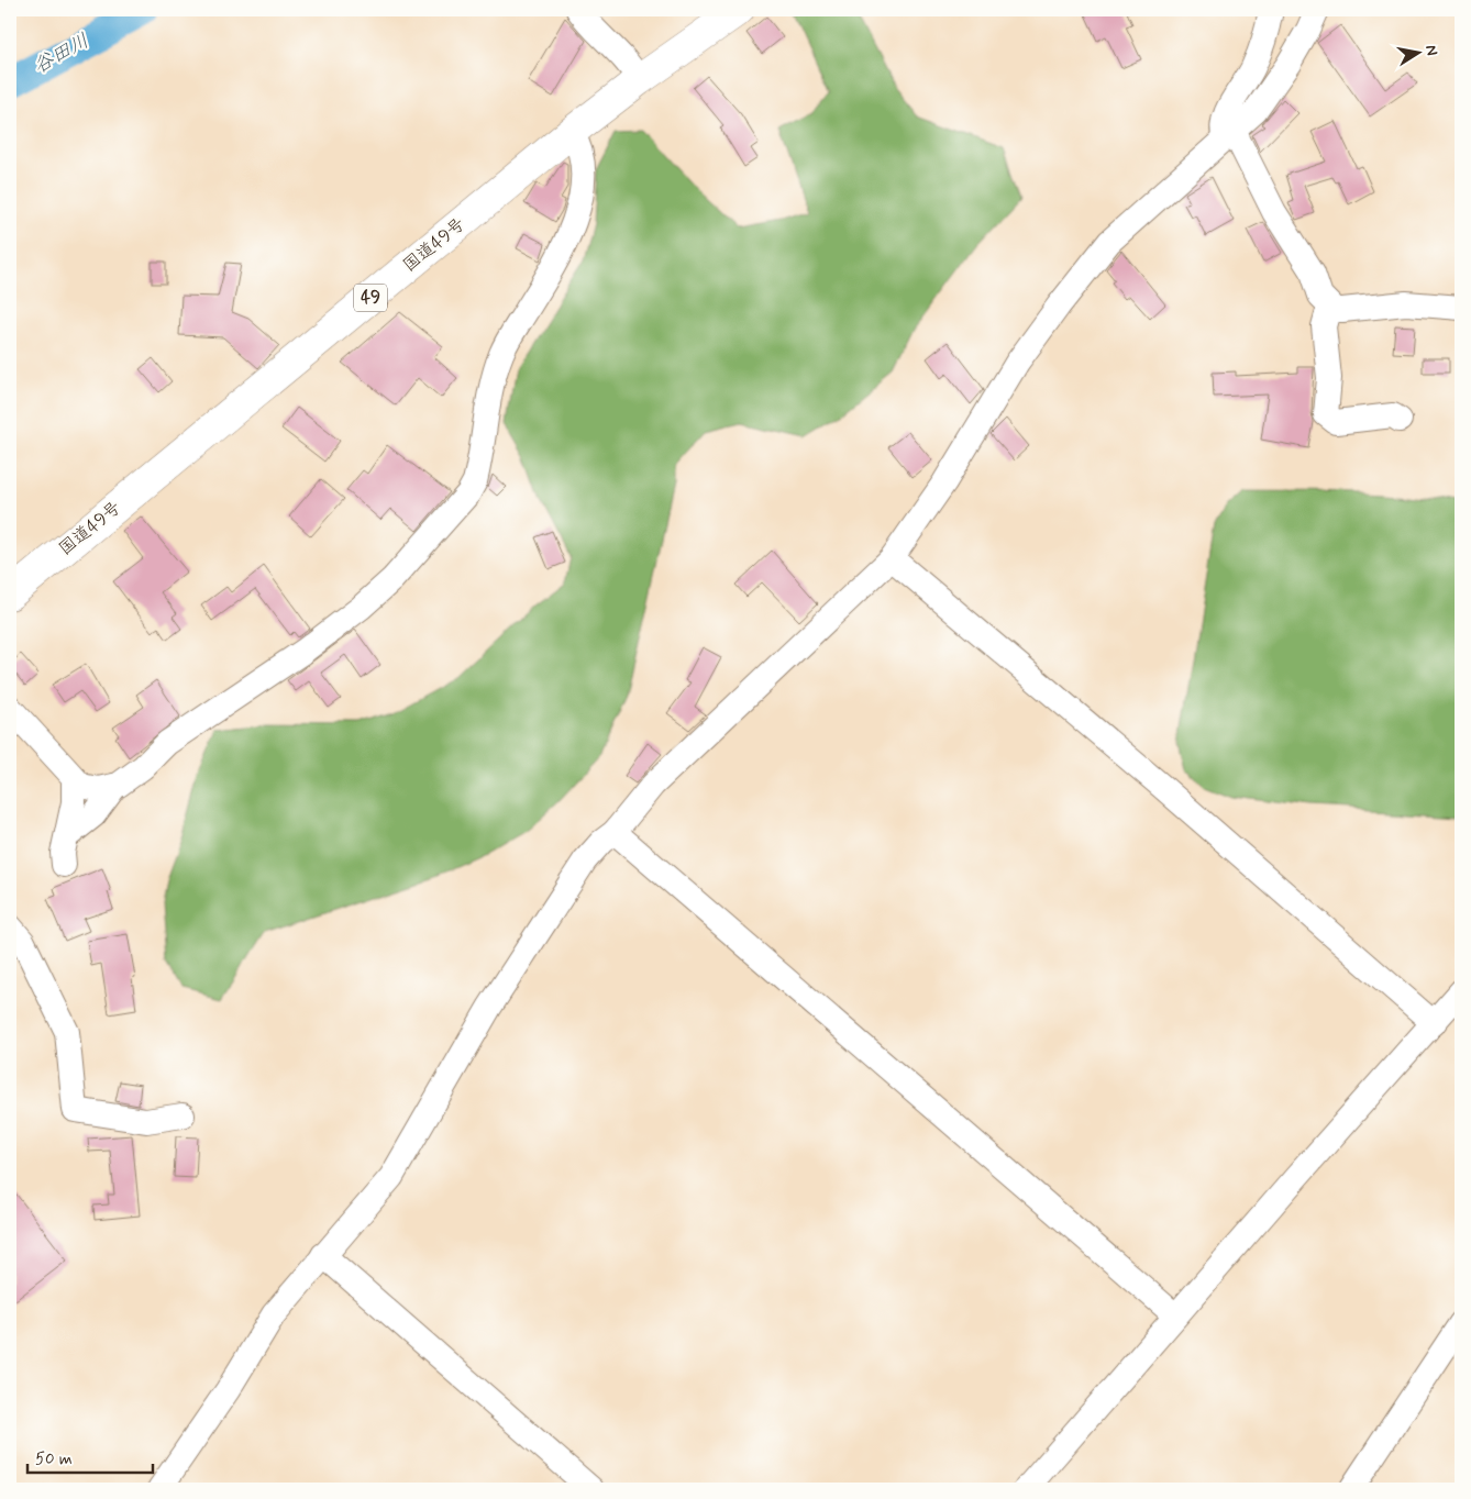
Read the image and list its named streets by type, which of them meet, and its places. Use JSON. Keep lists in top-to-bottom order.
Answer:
{
  "streets": {
    "highway": ["国道49号", "49"]
  },
  "water": ["谷田川"],
  "scale_bar": "50 m",
  "north": "right"
}
